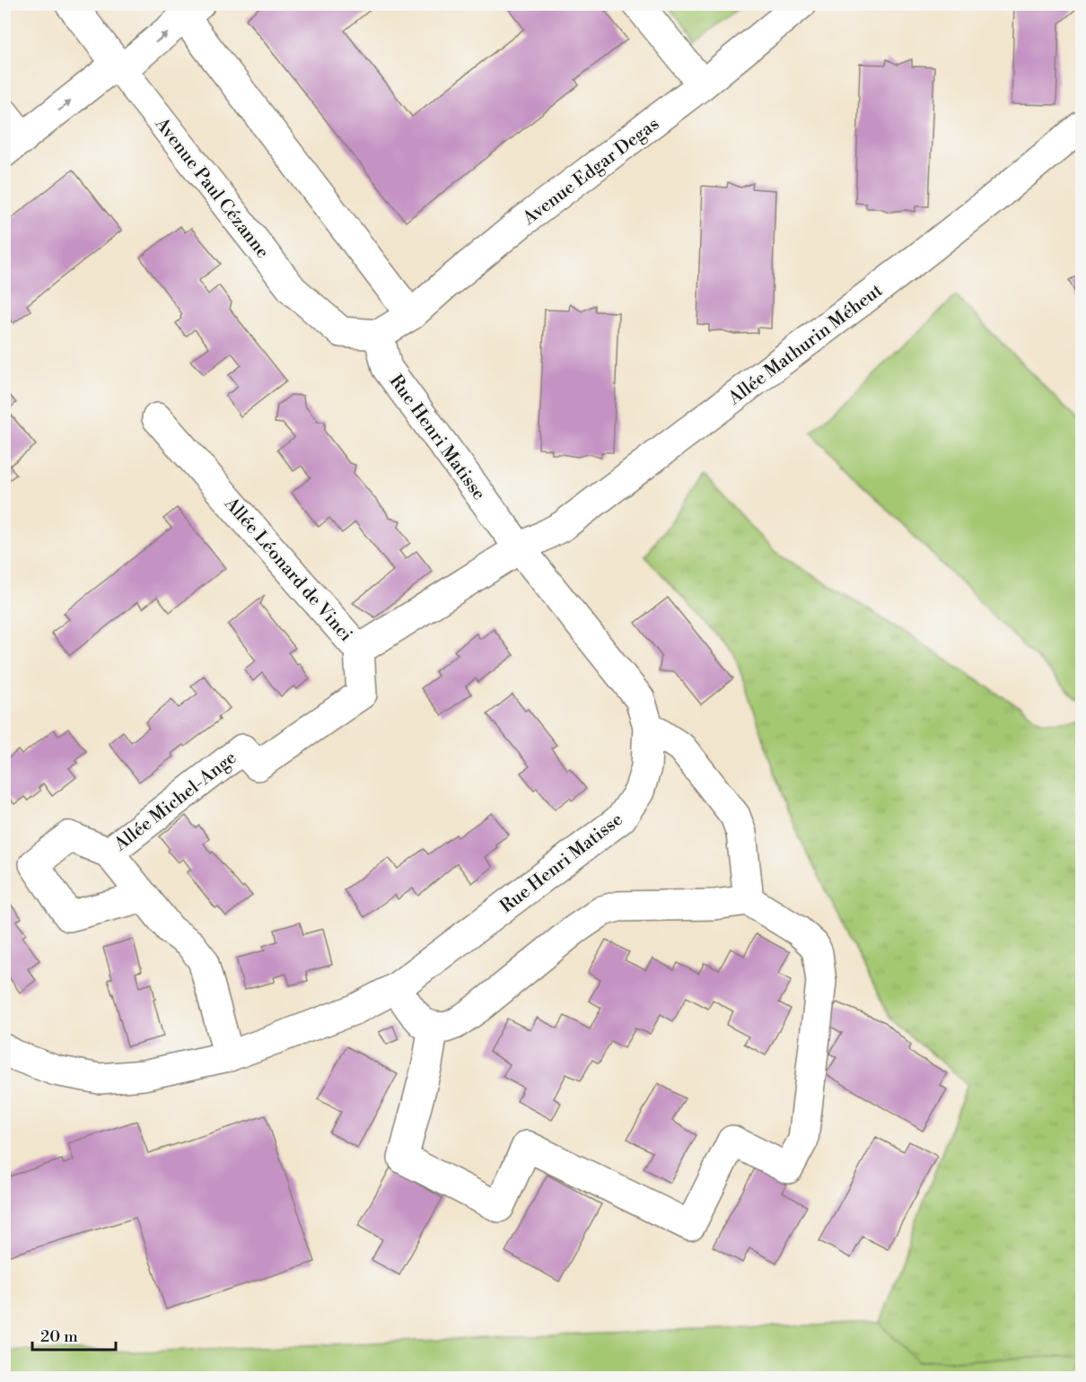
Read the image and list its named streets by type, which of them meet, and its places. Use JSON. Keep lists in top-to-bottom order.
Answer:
{
  "streets": {
    "street": [
      "Avenue Edgar Degas",
      "Avenue Paul Cézanne",
      "Allée Mathurin Méheut",
      "Rue Henri Matisse",
      "Allée Léonard de Vinci",
      "Allée Michel-Ange"
    ]
  },
  "crossings": [
    ["Avenue Edgar Degas", "Avenue Paul Cézanne"],
    ["Avenue Edgar Degas", "Rue Henri Matisse"],
    ["Avenue Paul Cézanne", "Rue Henri Matisse"],
    ["Allée Mathurin Méheut", "Rue Henri Matisse"],
    ["Allée Mathurin Méheut", "Allée Léonard de Vinci"],
    ["Rue Henri Matisse", "Allée Léonard de Vinci"],
    ["Allée Léonard de Vinci", "Allée Michel-Ange"]
  ],
  "scale_bar": "20 m"
}
